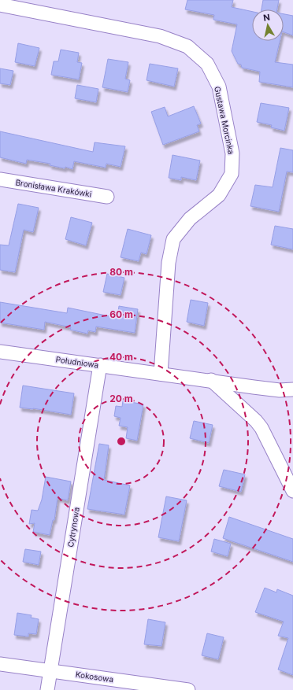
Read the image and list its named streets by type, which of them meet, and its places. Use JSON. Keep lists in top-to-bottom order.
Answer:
{
  "streets": {
    "street": [
      "Gustawa Morcinka",
      "Bronisława Krakówki",
      "Południowa",
      "Cytrynowa",
      "Kokosowa"
    ]
  },
  "crossings": [
    ["Gustawa Morcinka", "Południowa"],
    ["Południowa", "Cytrynowa"],
    ["Cytrynowa", "Kokosowa"]
  ],
  "north": "top",
  "rings": [
    "80 m",
    "60 m",
    "40 m",
    "20 m"
  ]
}
